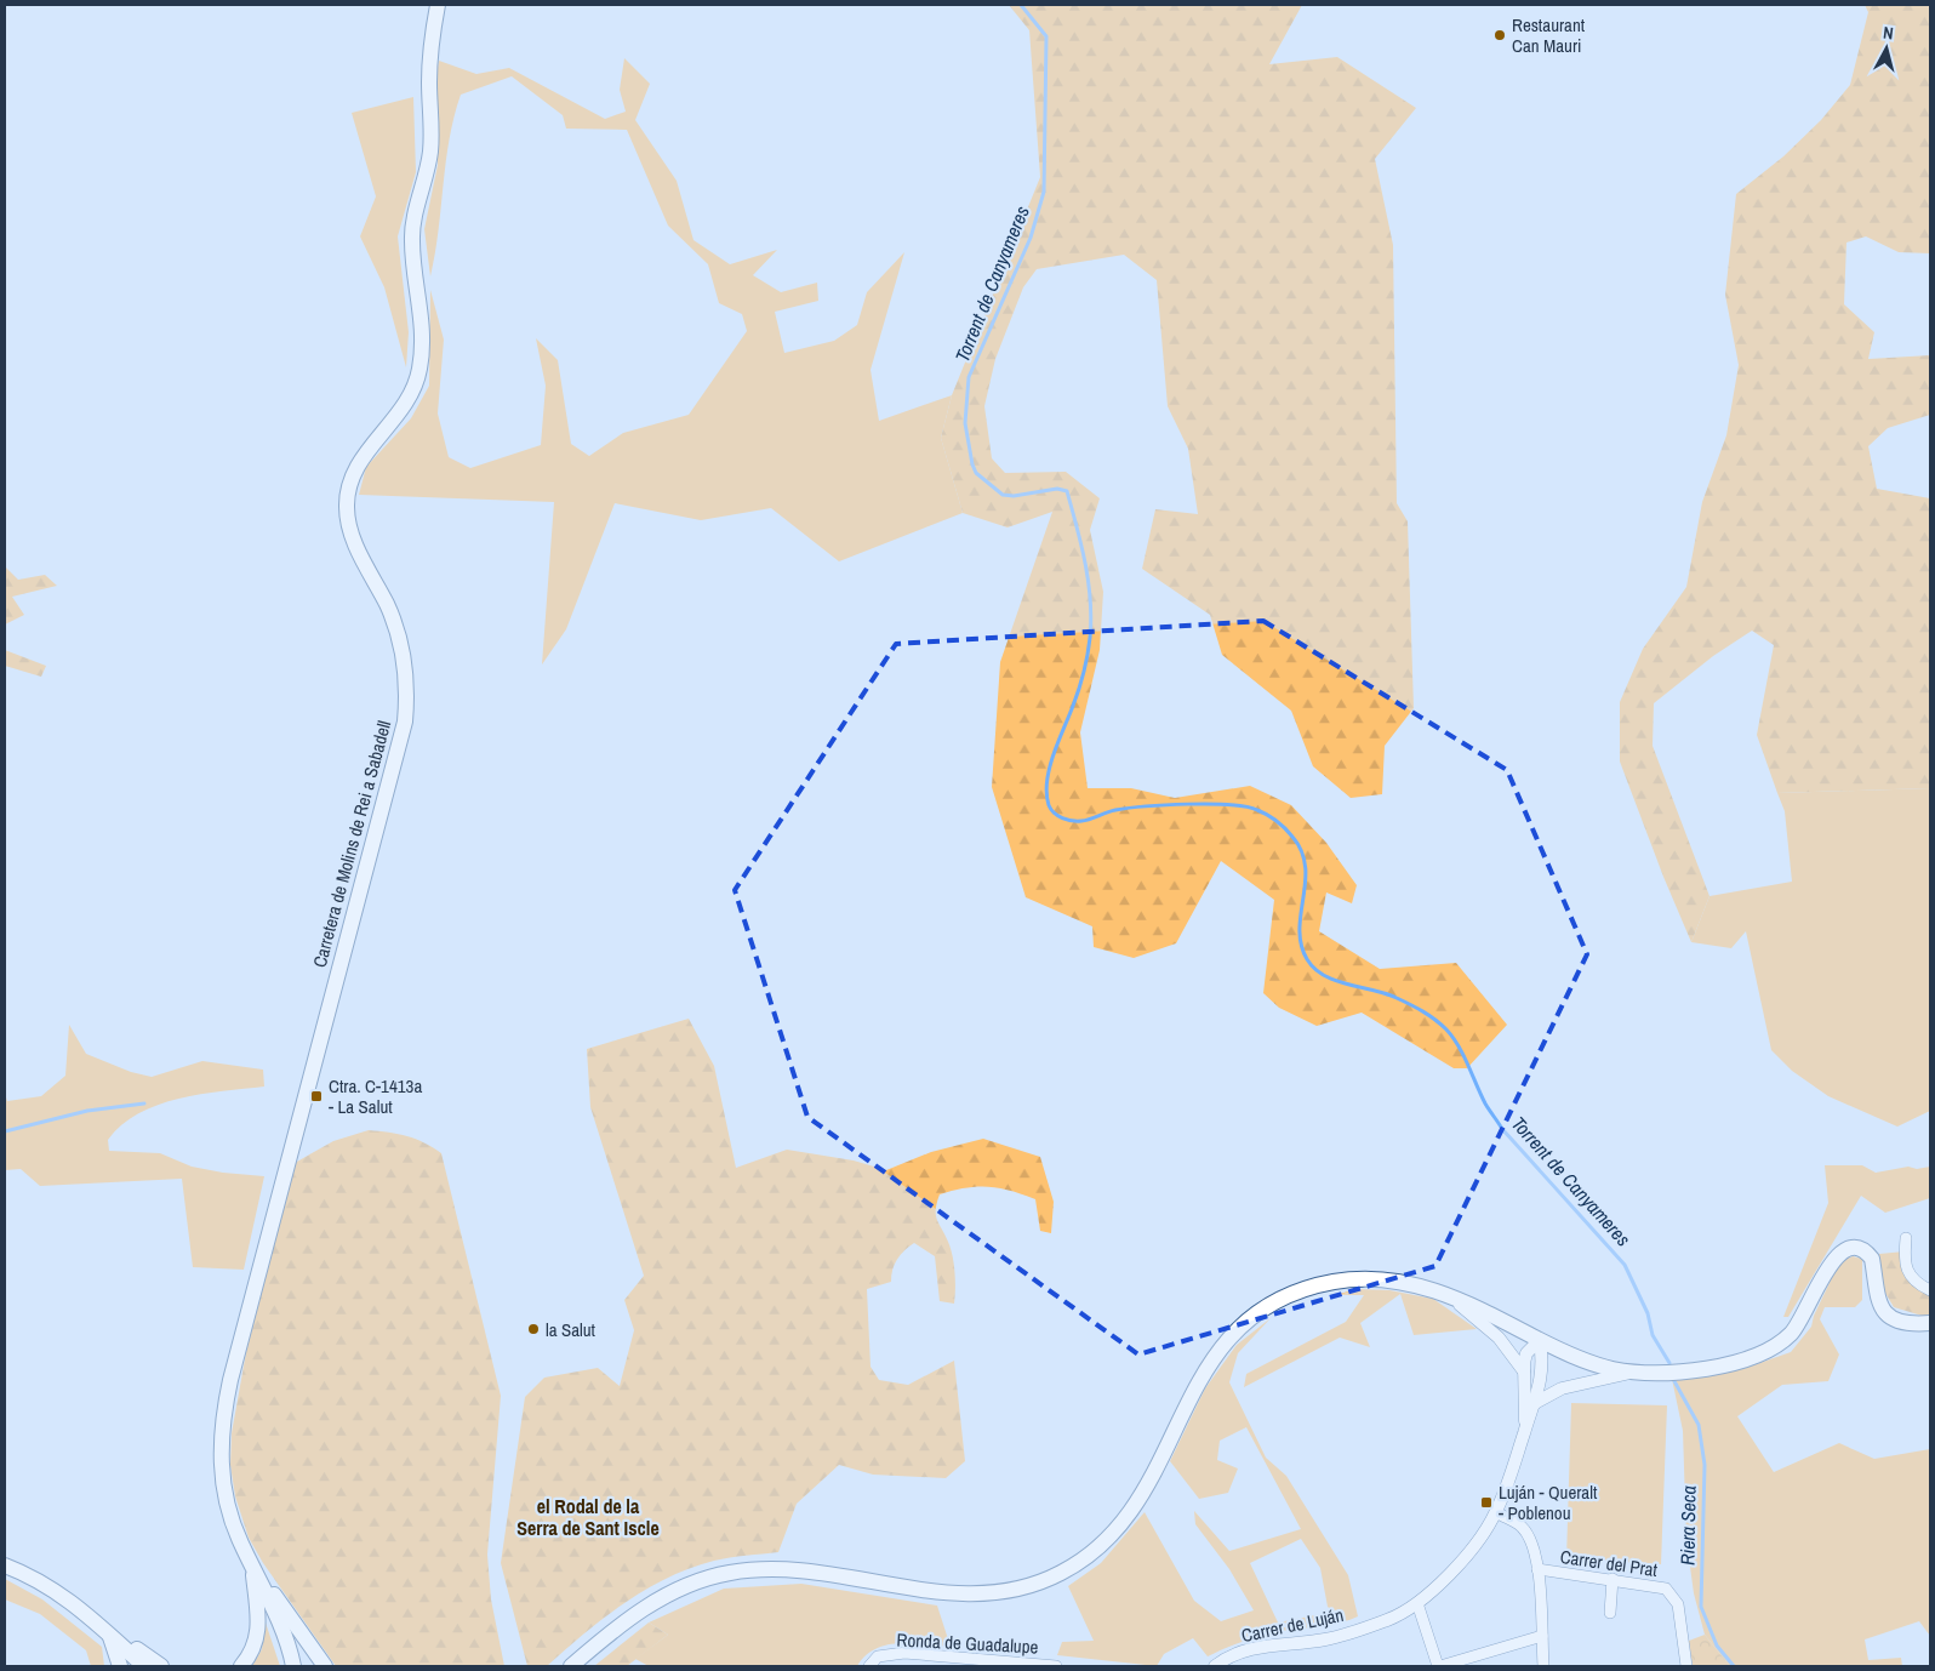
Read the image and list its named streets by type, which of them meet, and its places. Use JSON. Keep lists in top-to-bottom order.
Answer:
{
  "streets": {
    "main road": ["Carretera de Molins de Rei a Sabadell"],
    "street": ["Carrer del Prat", "Carrer de Luján", "Ronda de Guadalupe"]
  },
  "districts": ["el Rodal de la Serra de Sant Iscle"],
  "water": ["Torrent de Canyameres", "Riera Seca"],
  "places": {
    "other": ["Restaurant Can Mauri", "la Salut"],
    "transit": ["Ctra. C-1413a - La Salut", "Luján - Queralt - Poblenou"]
  },
  "north": "top"
}
